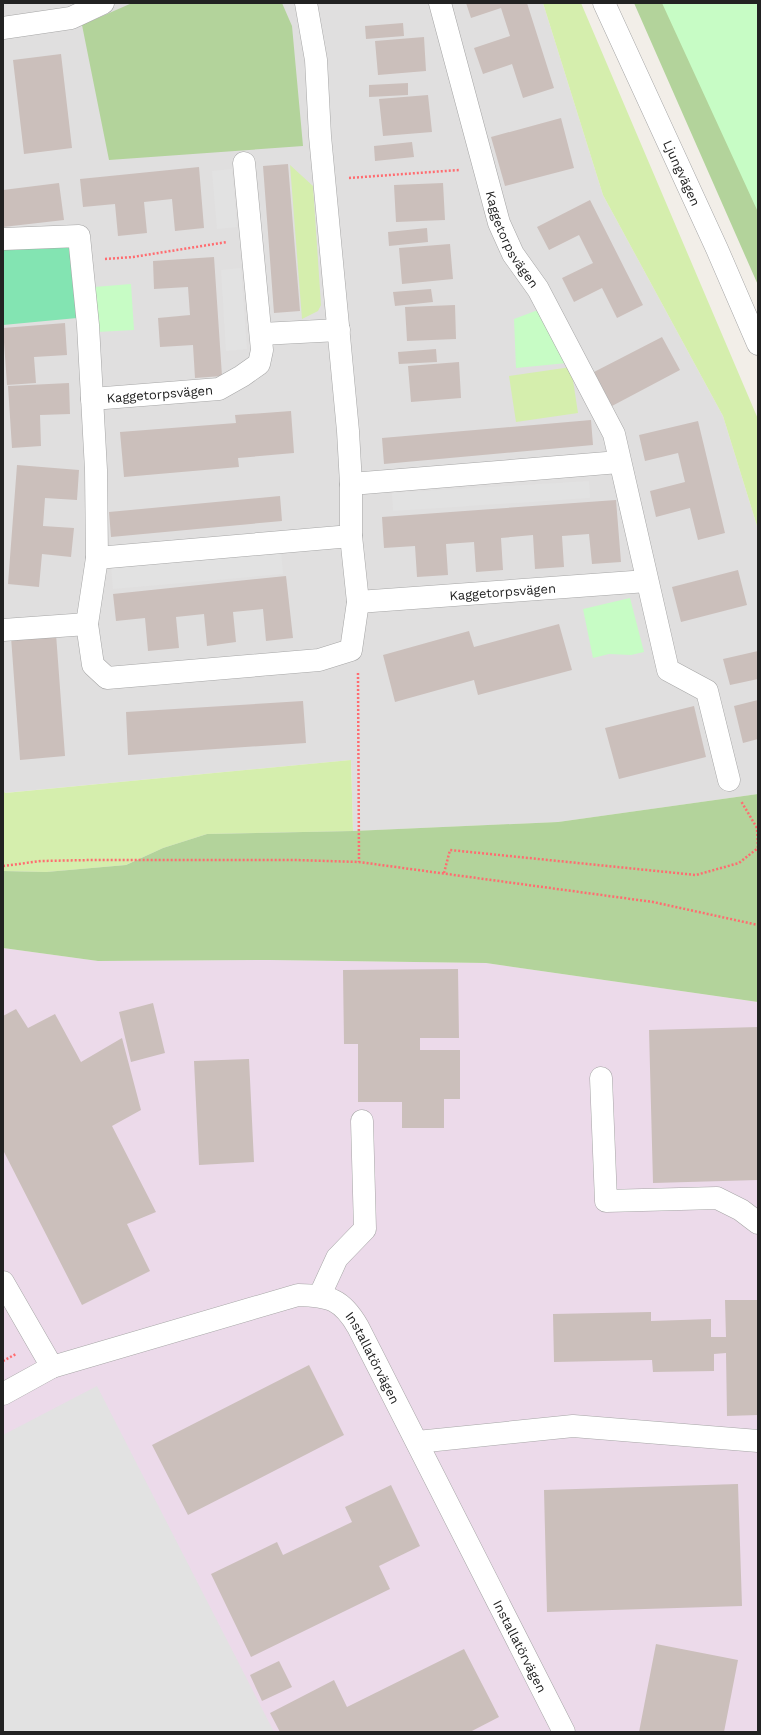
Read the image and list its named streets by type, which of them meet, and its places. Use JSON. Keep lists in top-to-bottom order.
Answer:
{
  "streets": {
    "street": ["Ljungvägen", "Kaggetorpsvägen", "Installatörvägen"]
  }
}
